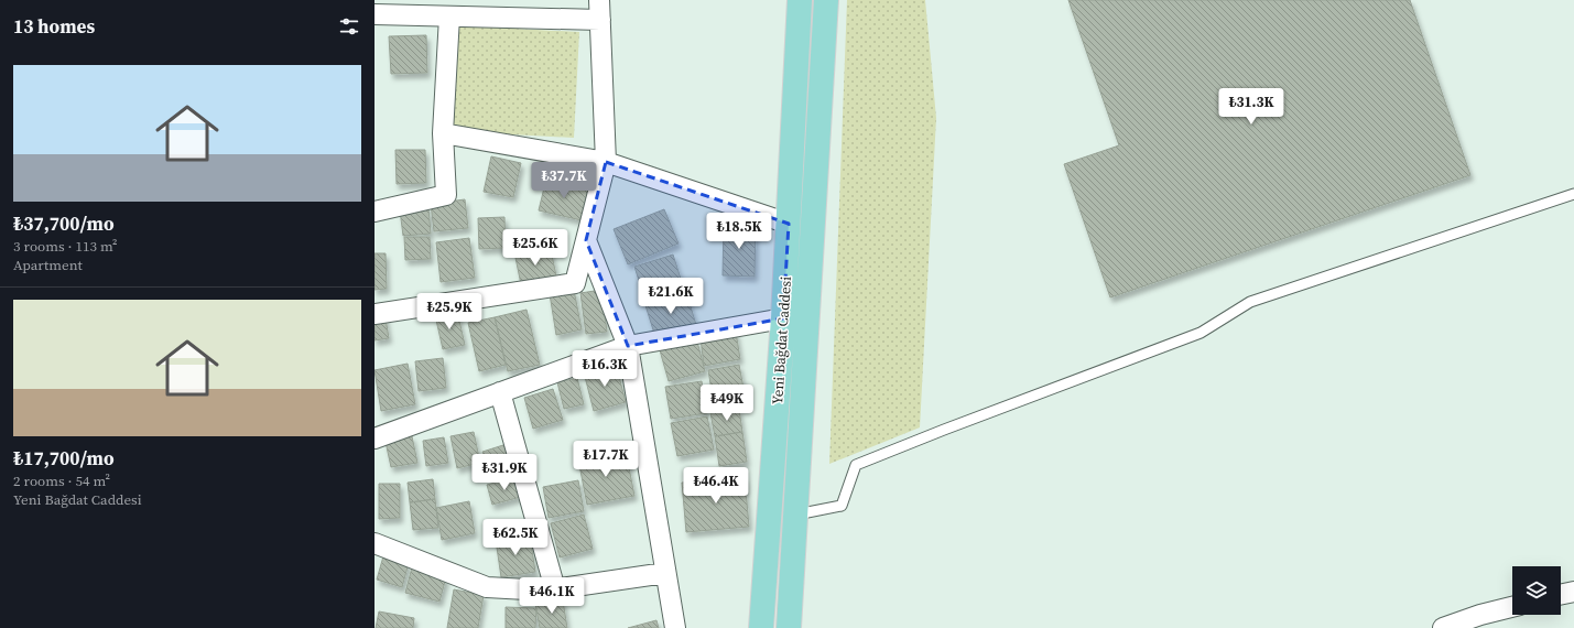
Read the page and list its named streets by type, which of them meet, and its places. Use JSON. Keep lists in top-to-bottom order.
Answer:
{
  "streets": {
    "main road": ["Yeni Bağdat Caddesi"]
  },
  "page": {
    "heading": "13 homes",
    "list": [
      {
        "name": "₺37,700/mo",
        "note": "3 rooms · 113 m² · Apartment"
      },
      {
        "name": "₺17,700/mo",
        "note": "2 rooms · 54 m² · Yeni Bağdat Caddesi"
      }
    ],
    "price": [
      "₺31.3K",
      "₺37.7K",
      "₺18.5K",
      "₺25.6K",
      "₺21.6K",
      "₺25.9K",
      "₺16.3K",
      "₺49K",
      "₺17.7K",
      "₺31.9K",
      "₺46.4K",
      "₺62.5K",
      "₺46.1K"
    ]
  }
}
